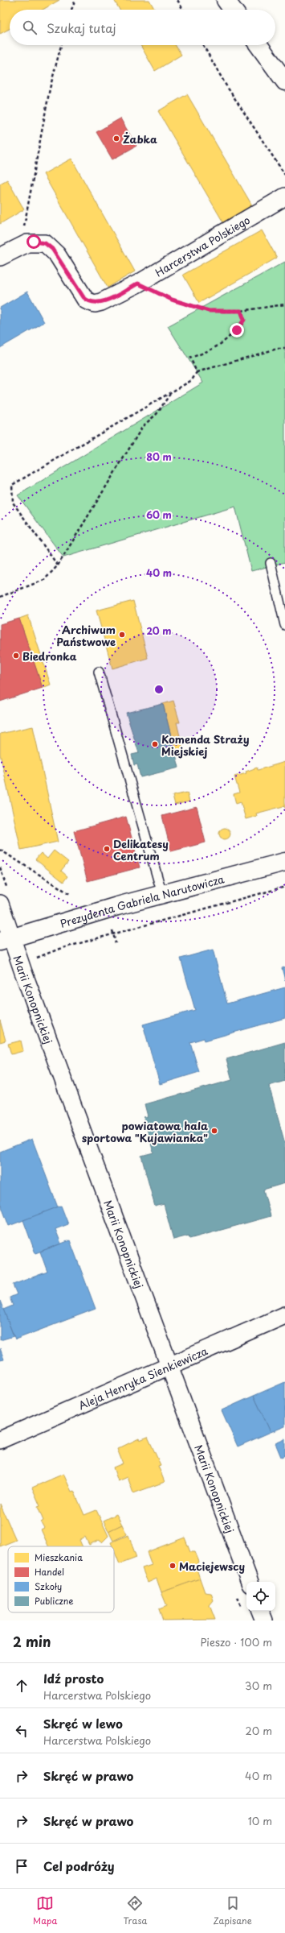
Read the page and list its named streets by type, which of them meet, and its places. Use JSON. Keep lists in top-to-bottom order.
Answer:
{
  "streets": {
    "street": [
      "Harcerstwa Polskiego",
      "Prezydenta Gabriela Narutowicza",
      "Marii Konopnickiej",
      "Aleja Henryka Sienkiewicza"
    ]
  },
  "crossings": [
    ["Prezydenta Gabriela Narutowicza", "Marii Konopnickiej"],
    ["Marii Konopnickiej", "Aleja Henryka Sienkiewicza"]
  ],
  "places": [
    "Żabka",
    "Archiwum Państwowe",
    "Biedronka",
    "Komenda Straży Miejskiej",
    "Delikatesy Centrum",
    "powiatowa hala sportowa \"Kujawianka\"",
    "Maciejewscy"
  ],
  "legend": [
    "Mieszkania",
    "Handel",
    "Szkoły",
    "Publiczne"
  ],
  "page": {
    "search": "Szukaj tutaj",
    "heading": ["2 min", "Pieszo · 100 m"],
    "list": [
      ["Idź prosto", "Harcerstwa Polskiego", "30 m"],
      ["Skręć w lewo", "Harcerstwa Polskiego", "20 m"],
      ["Skręć w prawo", "40 m"],
      ["Skręć w prawo", "10 m"],
      "Cel podróży"
    ],
    "nav": ["Mapa", "Trasa", "Zapisane"]
  },
  "rings": [
    "80 m",
    "60 m",
    "40 m",
    "20 m"
  ]
}
